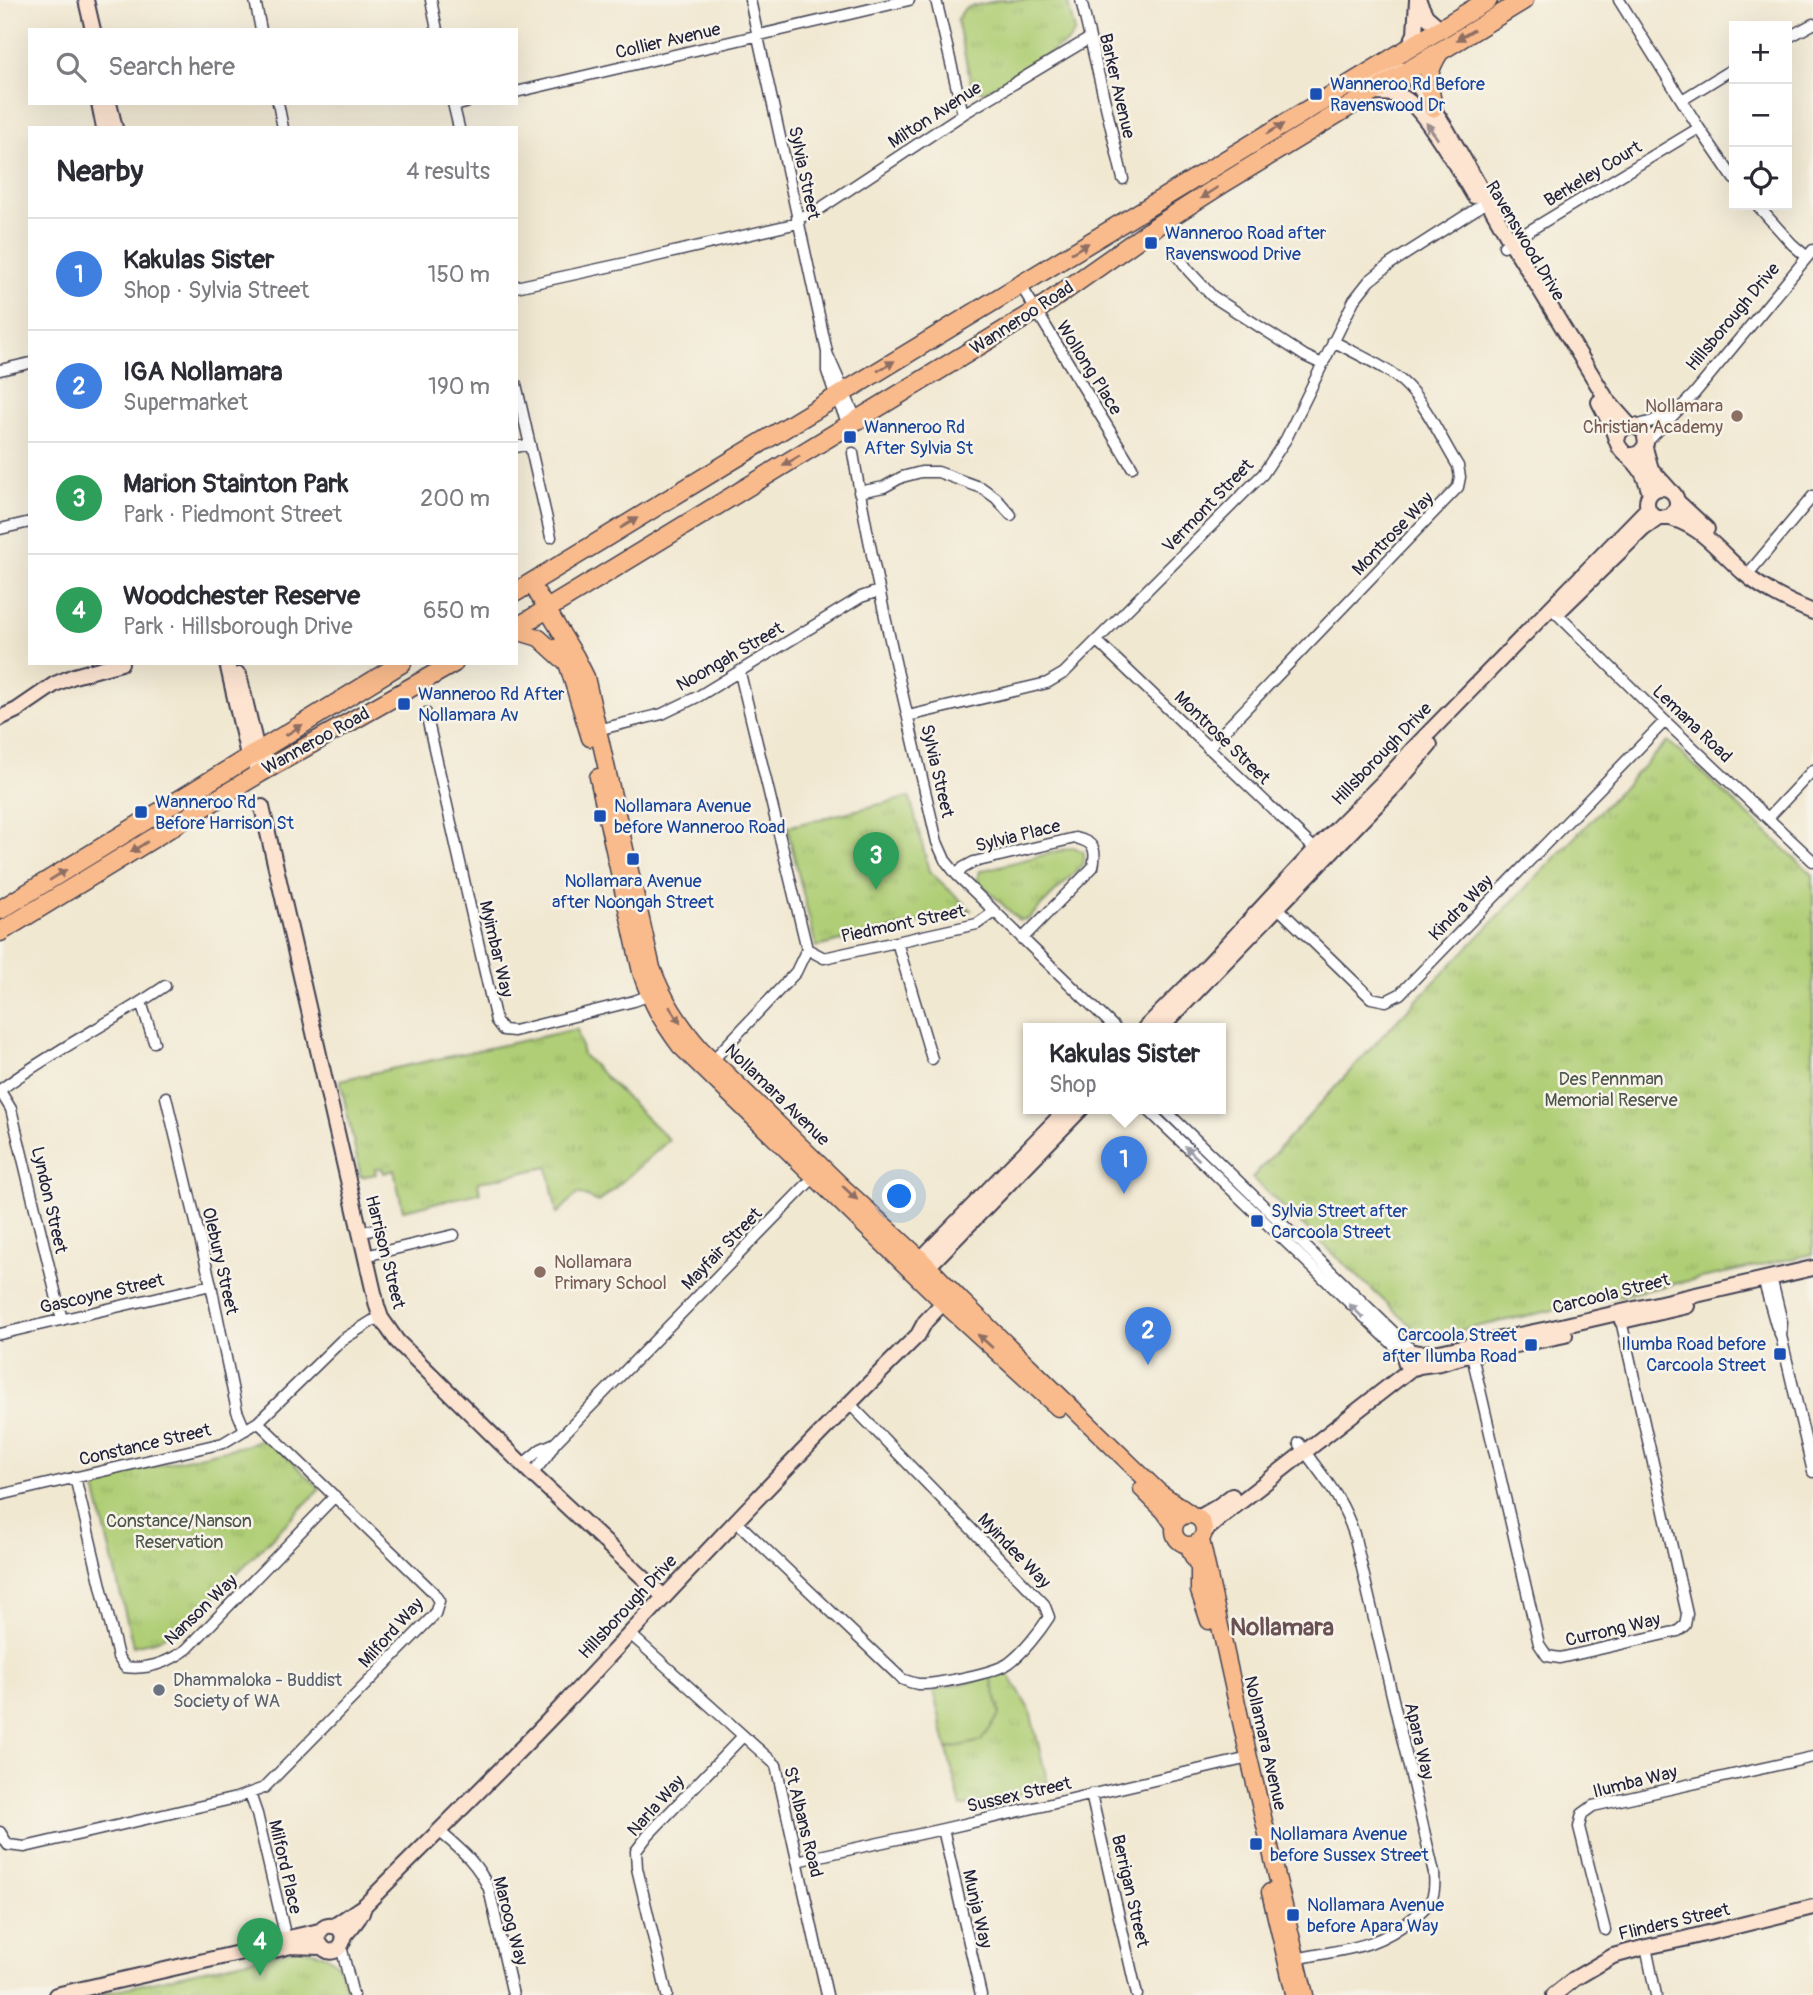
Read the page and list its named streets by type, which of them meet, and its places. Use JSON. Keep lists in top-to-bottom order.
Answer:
{
  "streets": {
    "highway": ["Wanneroo Road"],
    "main road": ["Nollamara Avenue"],
    "street": [
      "Collier Avenue",
      "Barker Avenue",
      "Milton Avenue",
      "Sylvia Street",
      "Berkeley Court",
      "Ravenswood Drive",
      "Hillsborough Drive",
      "Wollong Place",
      "Vermont Street",
      "Montrose Way",
      "Noongah Street",
      "Lemana Road",
      "Montrose Street",
      "Sylvia Place",
      "Kindra Way",
      "Piedmont Street",
      "Myimbar Way",
      "Lyndon Street",
      "Mayfair Street",
      "Harrison Street",
      "Olebury Street",
      "Gascoyne Street",
      "Carcoola Street",
      "Constance Street",
      "Myindee Way",
      "Nanson Way",
      "Currong Way",
      "Milford Way",
      "Apara Way",
      "Ilumba Way",
      "Sussex Street",
      "Narla Way",
      "St Albans Road",
      "Milford Place",
      "Berrigan Street",
      "Munja Way",
      "Maroog Way",
      "Flinders Street"
    ]
  },
  "crossings": [
    ["Collier Avenue", "Sylvia Street"],
    ["Barker Avenue", "Milton Avenue"],
    ["Milton Avenue", "Sylvia Street"],
    ["Sylvia Street", "Wanneroo Road"],
    ["Sylvia Street", "Vermont Street"],
    ["Sylvia Street", "Noongah Street"],
    ["Sylvia Street", "Sylvia Place"],
    ["Sylvia Street", "Piedmont Street"],
    ["Berkeley Court", "Ravenswood Drive"],
    ["Ravenswood Drive", "Hillsborough Drive"],
    ["Ravenswood Drive", "Wanneroo Road"],
    ["Ravenswood Drive", "Vermont Street"],
    ["Hillsborough Drive", "Lemana Road"],
    ["Hillsborough Drive", "Montrose Street"],
    ["Hillsborough Drive", "Kindra Way"],
    ["Hillsborough Drive", "Nollamara Avenue"],
    ["Hillsborough Drive", "Harrison Street"],
    ["Hillsborough Drive", "Myindee Way"],
    ["Hillsborough Drive", "St Albans Road"],
    ["Hillsborough Drive", "Maroog Way"],
    ["Wanneroo Road", "Wollong Place"],
    ["Wanneroo Road", "Nollamara Avenue"],
    ["Vermont Street", "Montrose Way"],
    ["Vermont Street", "Montrose Street"],
    ["Montrose Way", "Montrose Street"],
    ["Noongah Street", "Nollamara Avenue"],
    ["Lemana Road", "Kindra Way"],
    ["Myimbar Way", "Nollamara Avenue"],
    ["Nollamara Avenue", "Mayfair Street"],
    ["Nollamara Avenue", "Carcoola Street"],
    ["Nollamara Avenue", "Apara Way"],
    ["Nollamara Avenue", "Sussex Street"],
    ["Lyndon Street", "Gascoyne Street"],
    ["Mayfair Street", "Harrison Street"],
    ["Harrison Street", "Constance Street"],
    ["Olebury Street", "Gascoyne Street"],
    ["Olebury Street", "Constance Street"],
    ["Carcoola Street", "Currong Way"],
    ["Carcoola Street", "Apara Way"],
    ["Constance Street", "Nanson Way"],
    ["Constance Street", "Milford Way"],
    ["Nanson Way", "Milford Way"],
    ["Milford Way", "Milford Place"],
    ["Sussex Street", "St Albans Road"],
    ["Sussex Street", "Berrigan Street"],
    ["Sussex Street", "Munja Way"],
    ["Narla Way", "St Albans Road"]
  ],
  "districts": ["Nollamara"],
  "parks": ["Des Pennman Memorial Reserve", "Constance/Nanson Reservation"],
  "places": {
    "transit": [
      "Wanneroo Rd Before Ravenswood Dr",
      "Wanneroo Road after Ravenswood Drive",
      "Wanneroo Rd After Sylvia St",
      "Wanneroo Rd After Nollamara Av",
      "Wanneroo Rd Before Harrison St",
      "Nollamara Avenue before Wanneroo Road",
      "Nollamara Avenue after Noongah Street",
      "Sylvia Street after Carcoola Street",
      "Carcoola Street after Ilumba Road",
      "Ilumba Road before Carcoola Street",
      "Nollamara Avenue before Sussex Street",
      "Nollamara Avenue before Apara Way"
    ],
    "other": ["Nollamara Christian Academy", "Nollamara Primary School", "Dhammaloka - Buddist Society of WA"]
  },
  "page": {
    "map_buttons": ["+", "−"],
    "search": "Search here",
    "heading": ["Nearby", "4 results"],
    "list": [
      {
        "mark": "1",
        "name": "Kakulas Sister",
        "note": "Shop · Sylvia Street",
        "value": "150 m"
      },
      {
        "mark": "2",
        "name": "IGA Nollamara",
        "note": "Supermarket",
        "value": "190 m"
      },
      {
        "mark": "3",
        "name": "Marion Stainton Park",
        "note": "Park · Piedmont Street",
        "value": "200 m"
      },
      {
        "mark": "4",
        "name": "Woodchester Reserve",
        "note": "Park · Hillsborough Drive",
        "value": "650 m"
      }
    ],
    "pins": [
      "3",
      "1",
      "2",
      "4"
    ],
    "popup": ["Kakulas Sister", "Shop"]
  }
}
